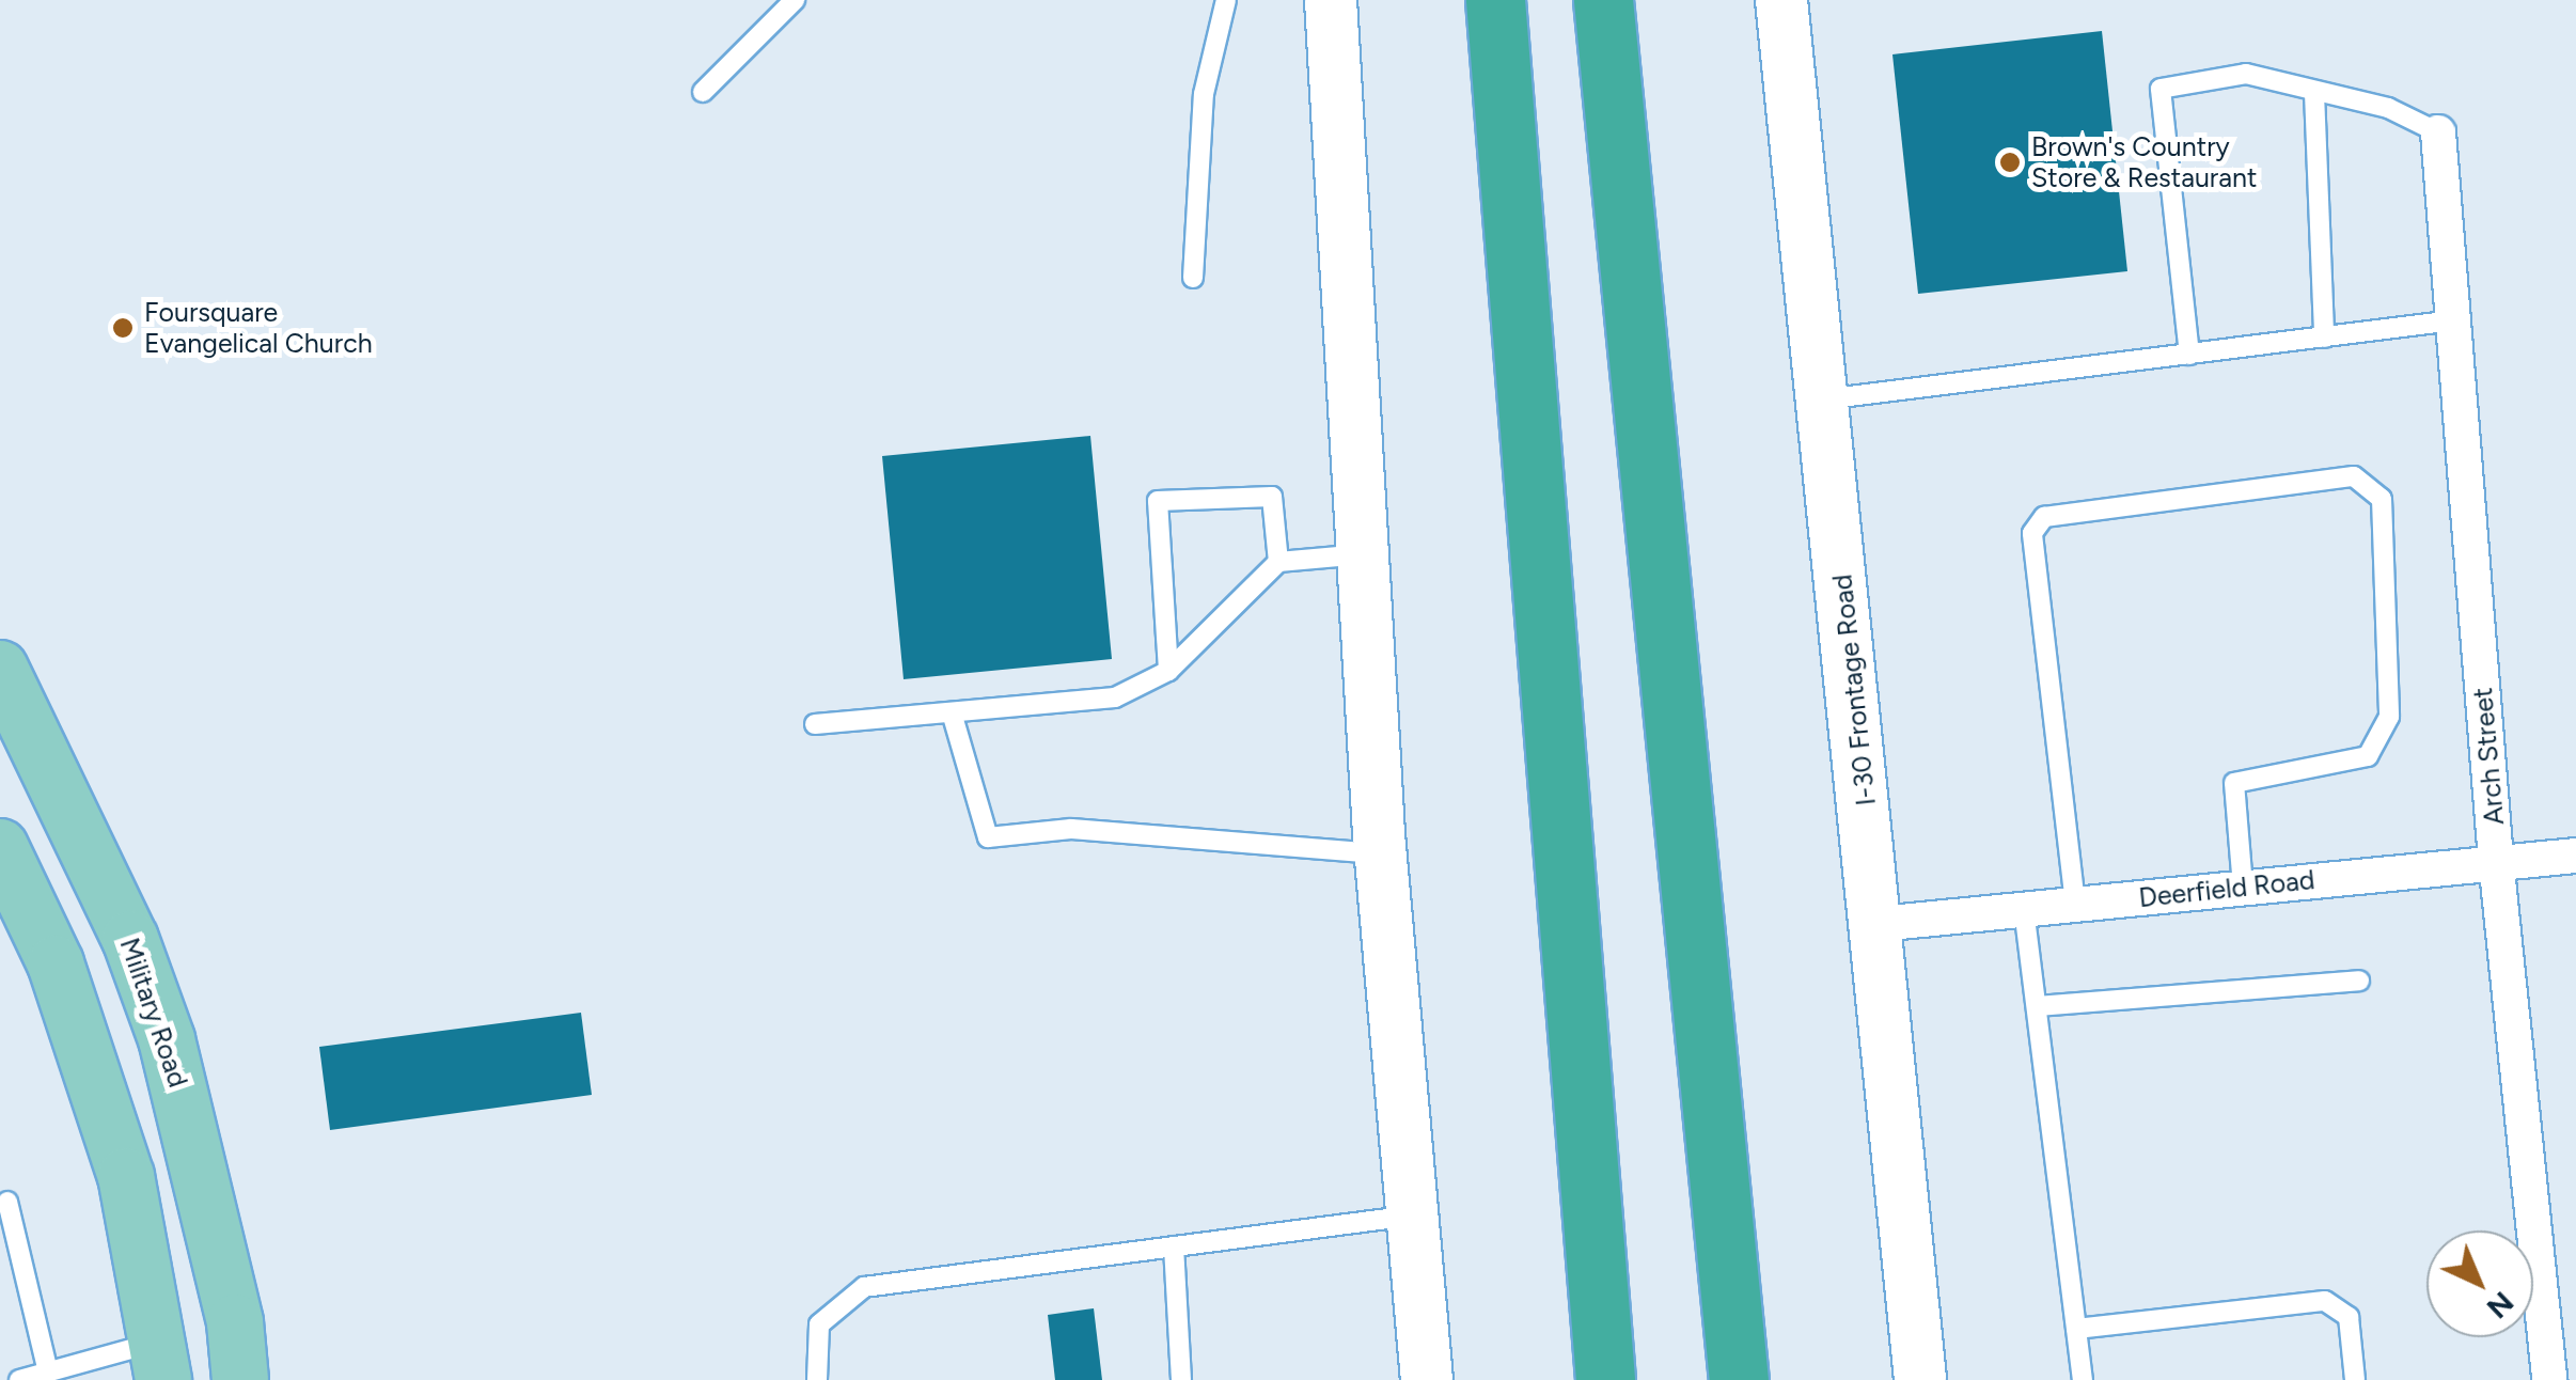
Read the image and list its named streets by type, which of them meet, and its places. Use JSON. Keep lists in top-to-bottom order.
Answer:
{
  "streets": {
    "main road": ["I-30 Frontage Road", "Military Road"],
    "street": ["Arch Street", "Deerfield Road"]
  },
  "crossings": [
    ["I-30 Frontage Road", "Deerfield Road"],
    ["Arch Street", "Deerfield Road"]
  ],
  "places": ["Brown's Country Store & Restaurant", "Foursquare Evangelical Church"],
  "north": "bottom right"
}
